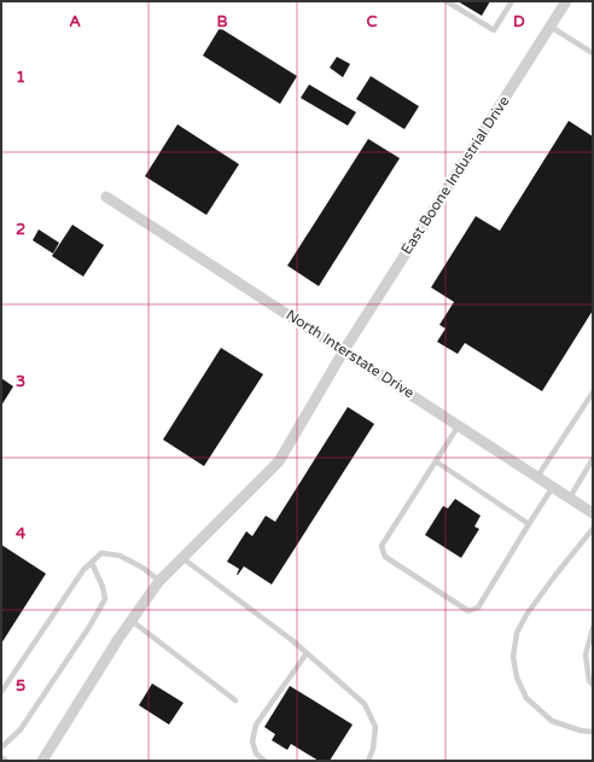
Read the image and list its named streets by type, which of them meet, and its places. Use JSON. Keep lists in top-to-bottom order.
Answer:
{
  "streets": {
    "street": ["East Boone Industrial Drive", "North Interstate Drive"]
  },
  "crossings": [
    ["East Boone Industrial Drive", "North Interstate Drive"]
  ],
  "grid": {
    "columns": [
      "A",
      "B",
      "C",
      "D"
    ],
    "rows": [
      "1",
      "2",
      "3",
      "4",
      "5"
    ]
  }
}
